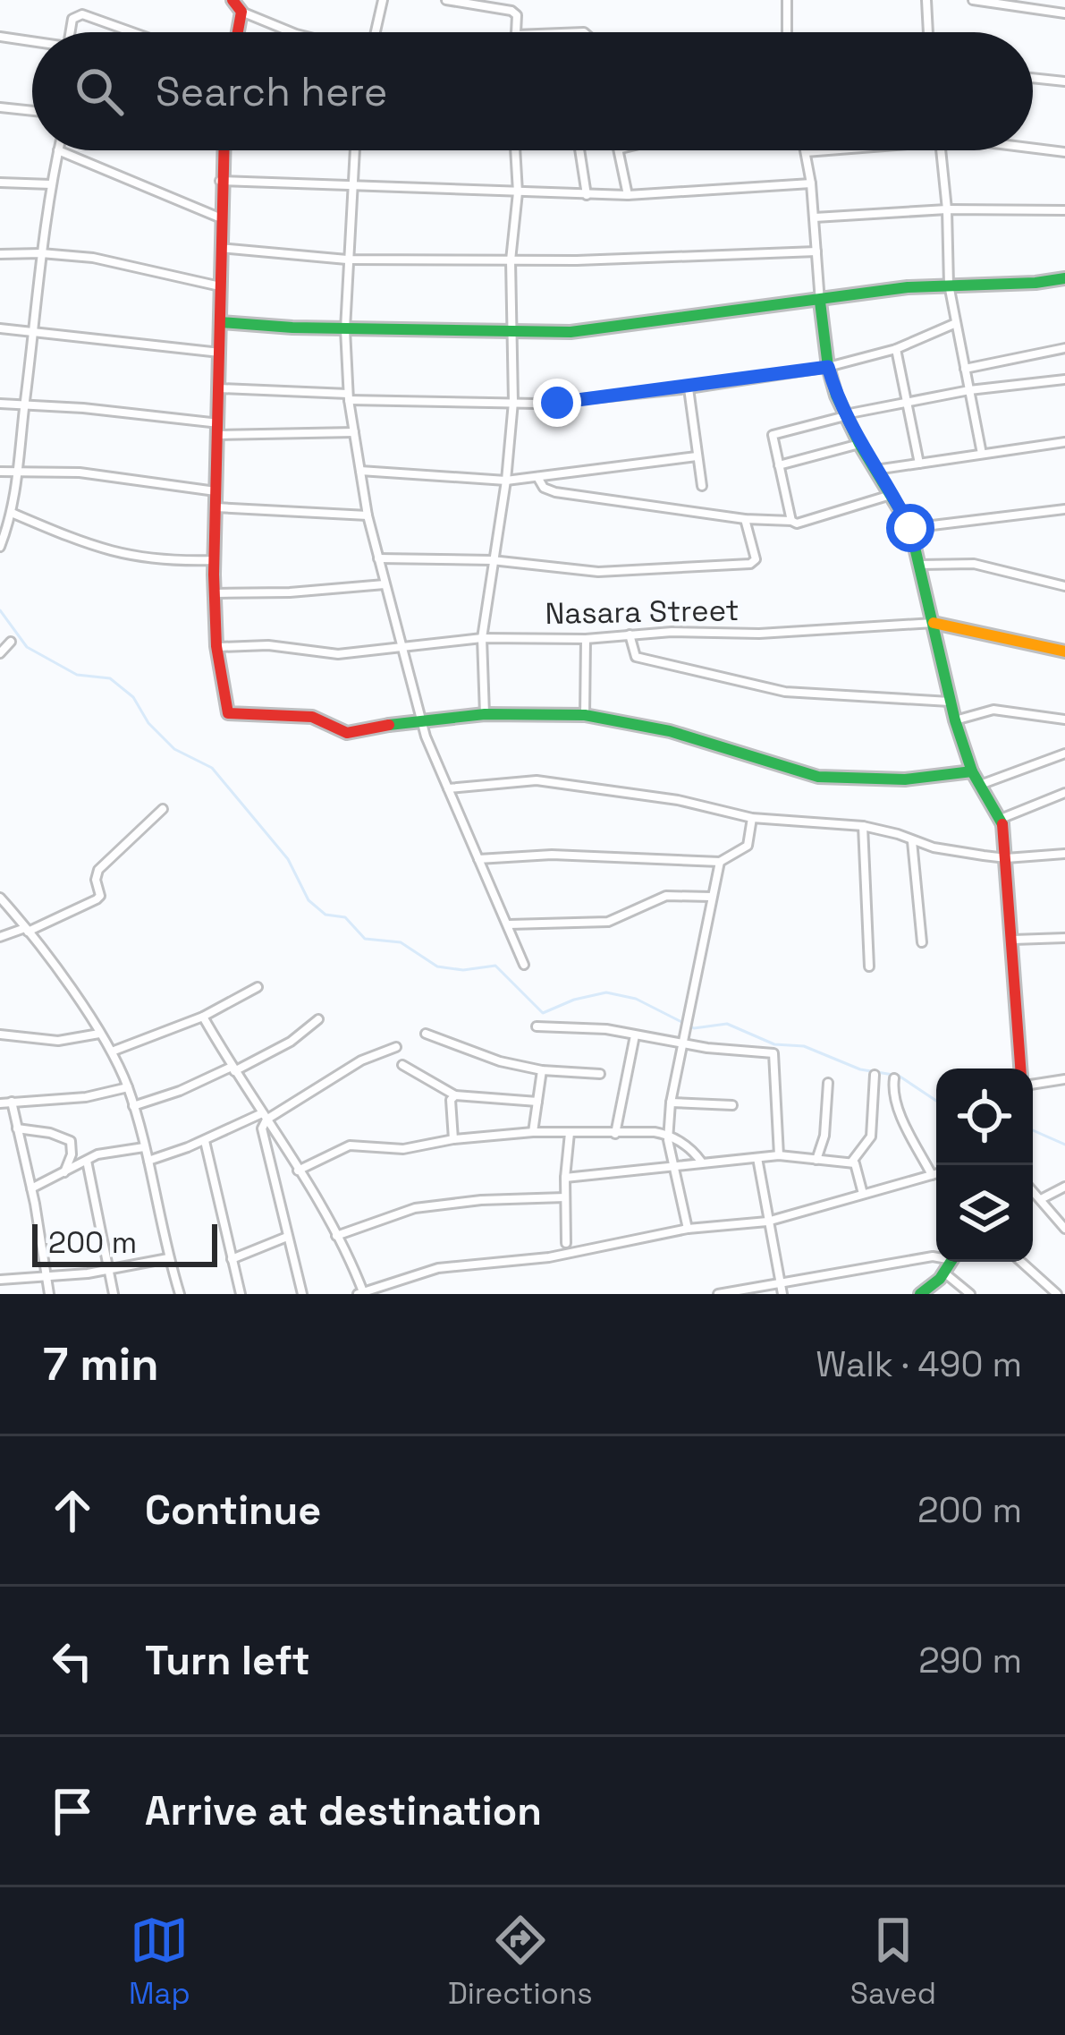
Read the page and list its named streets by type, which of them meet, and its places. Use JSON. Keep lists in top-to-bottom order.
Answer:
{
  "streets": {
    "street": ["Nasara Street"]
  },
  "scale_bar": "200 m",
  "page": {
    "search": "Search here",
    "scale": "200 m",
    "heading": ["7 min", "Walk · 490 m"],
    "list": [
      ["Continue", "200 m"],
      ["Turn left", "290 m"],
      "Arrive at destination"
    ],
    "nav": ["Map", "Directions", "Saved"]
  }
}
